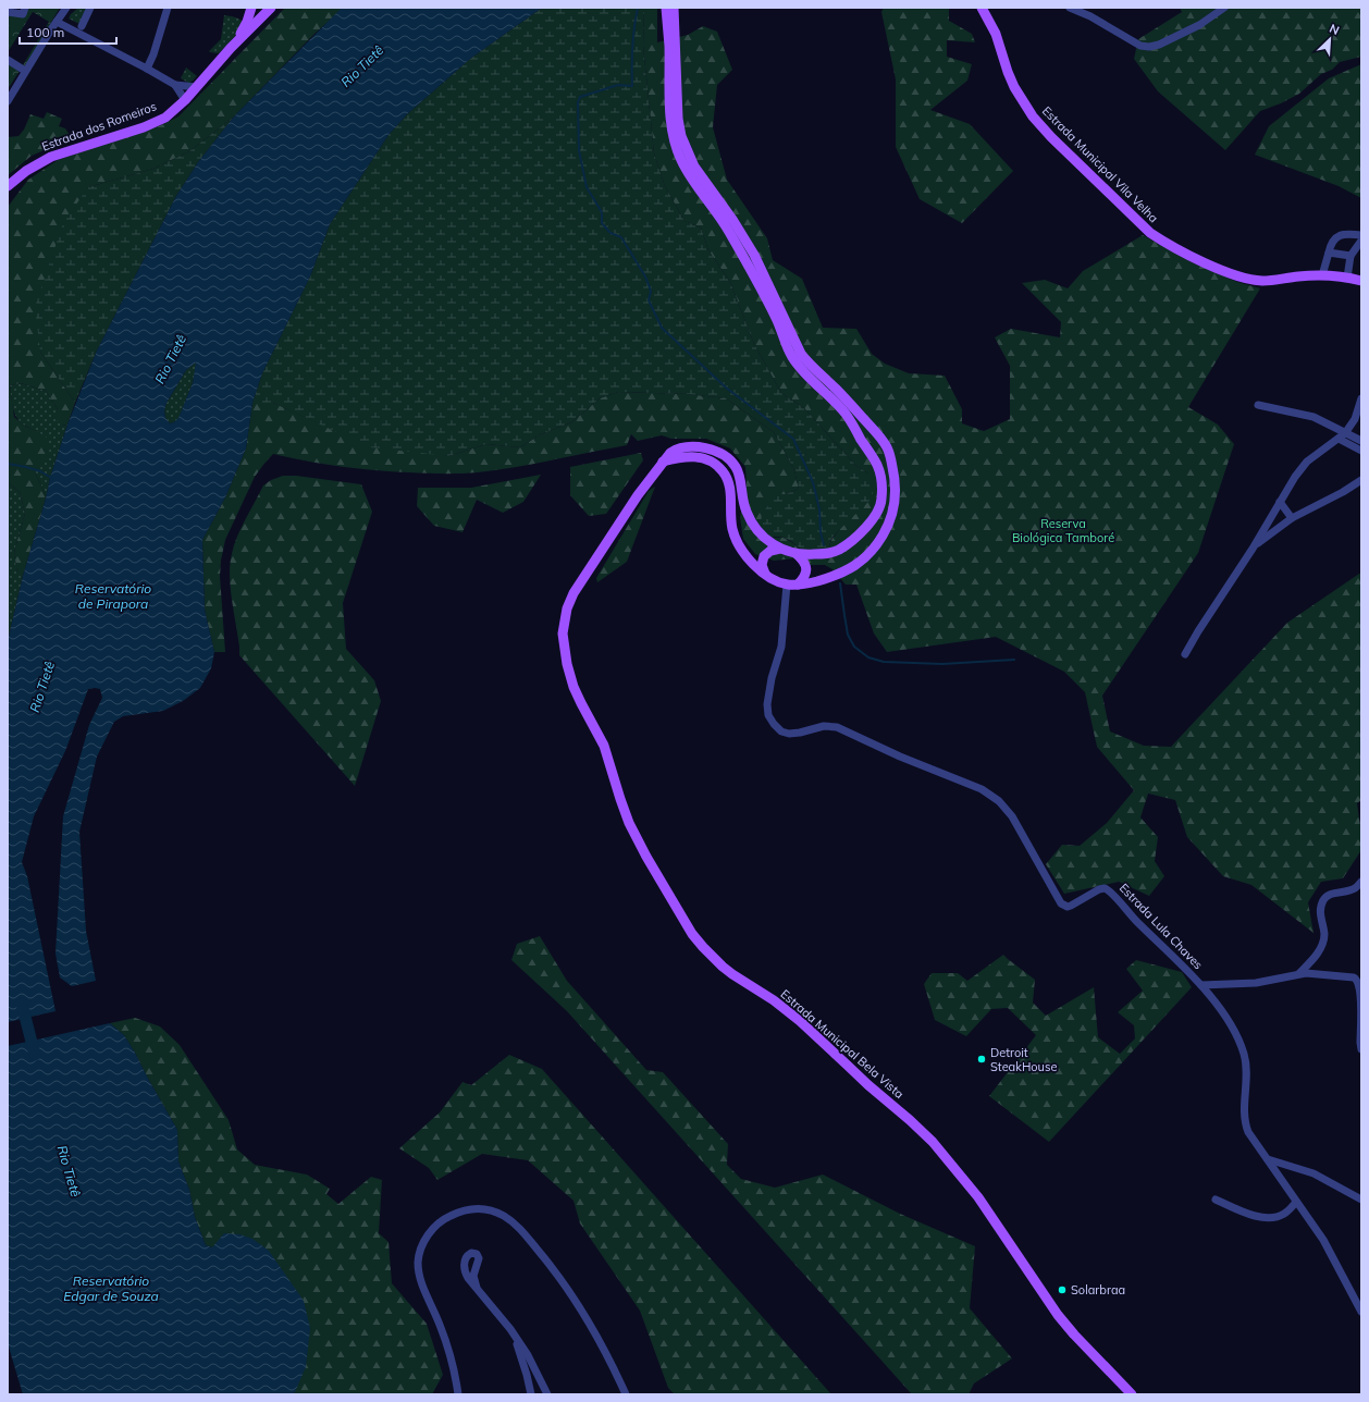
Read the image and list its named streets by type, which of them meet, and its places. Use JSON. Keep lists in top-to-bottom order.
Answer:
{
  "streets": {
    "main road": ["Estrada dos Romeiros", "Estrada Municipal Vila Velha", "Estrada Municipal Bela Vista"],
    "street": ["Estrada Lula Chaves"]
  },
  "crossings": [
    ["Estrada Lula Chaves", "Estrada Municipal Bela Vista"]
  ],
  "water": ["Rio Tietê", "Reservatório de Pirapora", "Reservatório Edgar de Souza"],
  "parks": ["Reserva Biológica Tamboré"],
  "places": ["Detroit SteakHouse", "Solarbraa"],
  "scale_bar": "100 m",
  "north": "top right"
}
